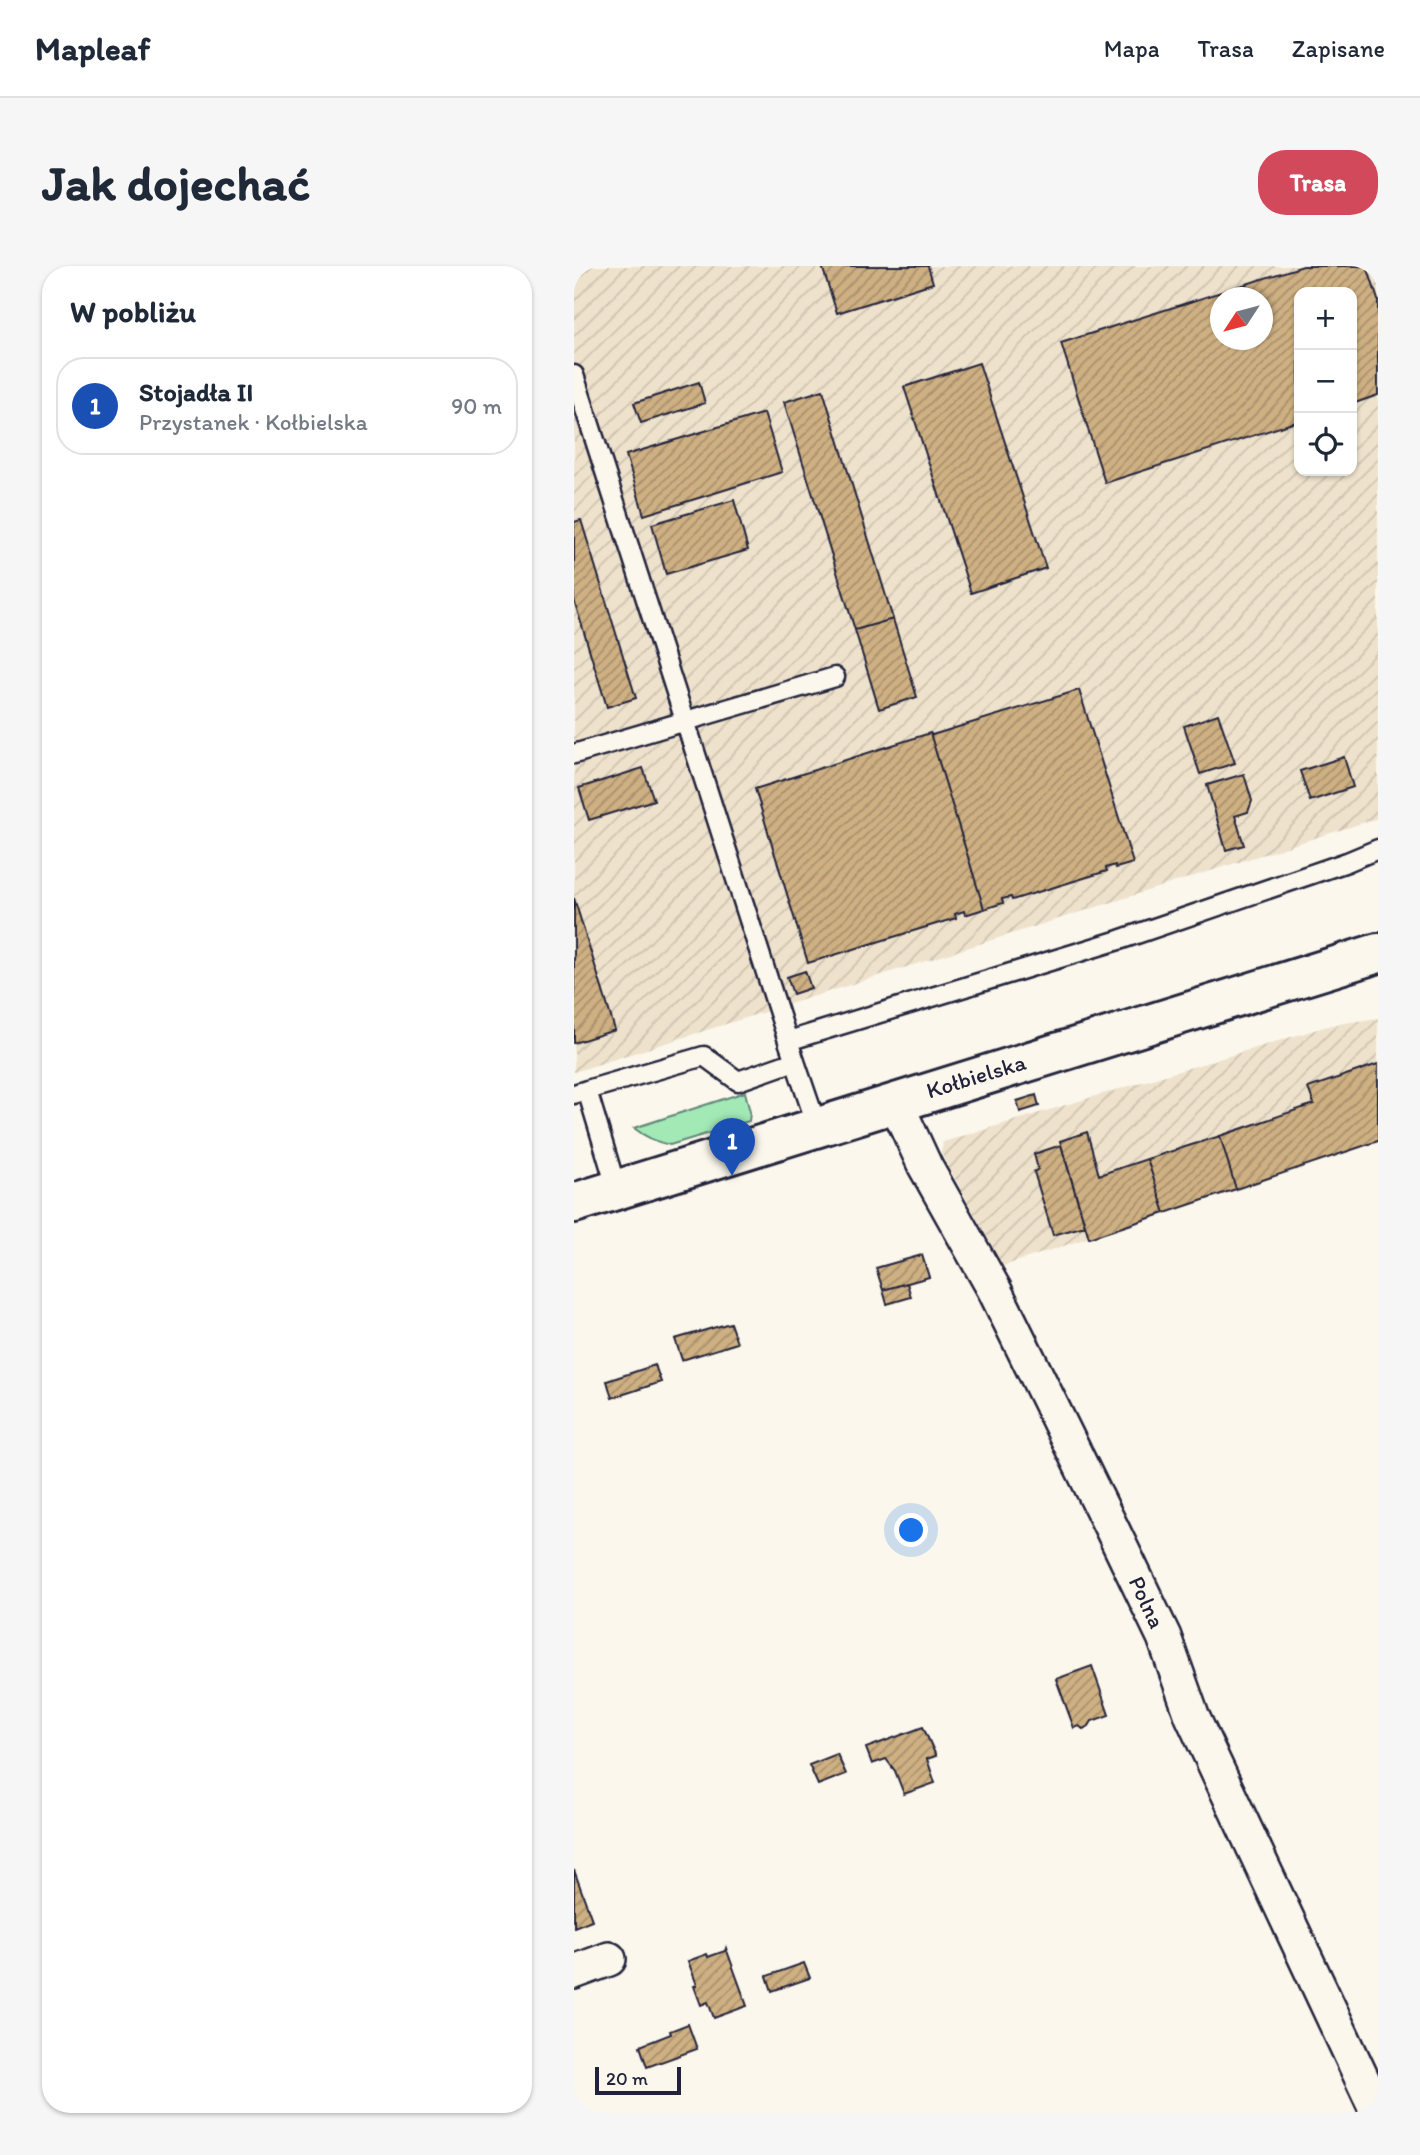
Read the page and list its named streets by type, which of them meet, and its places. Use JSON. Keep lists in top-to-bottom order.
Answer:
{
  "streets": {
    "street": ["Kołbielska", "Polna"]
  },
  "crossings": [
    ["Kołbielska", "Polna"]
  ],
  "scale_bar": "20 m",
  "north": "bottom left",
  "page": {
    "header": "Mapleaf",
    "nav": ["Mapa", "Trasa", "Zapisane"],
    "buttons": "Trasa",
    "title": "Jak dojechać",
    "heading": "W pobliżu",
    "map_buttons": ["+", "−"],
    "list": [
      {
        "mark": "1",
        "name": "Stojadła II",
        "note": "Przystanek · Kołbielska",
        "value": "90 m"
      }
    ],
    "pins": "1",
    "scale": "20 m"
  }
}
